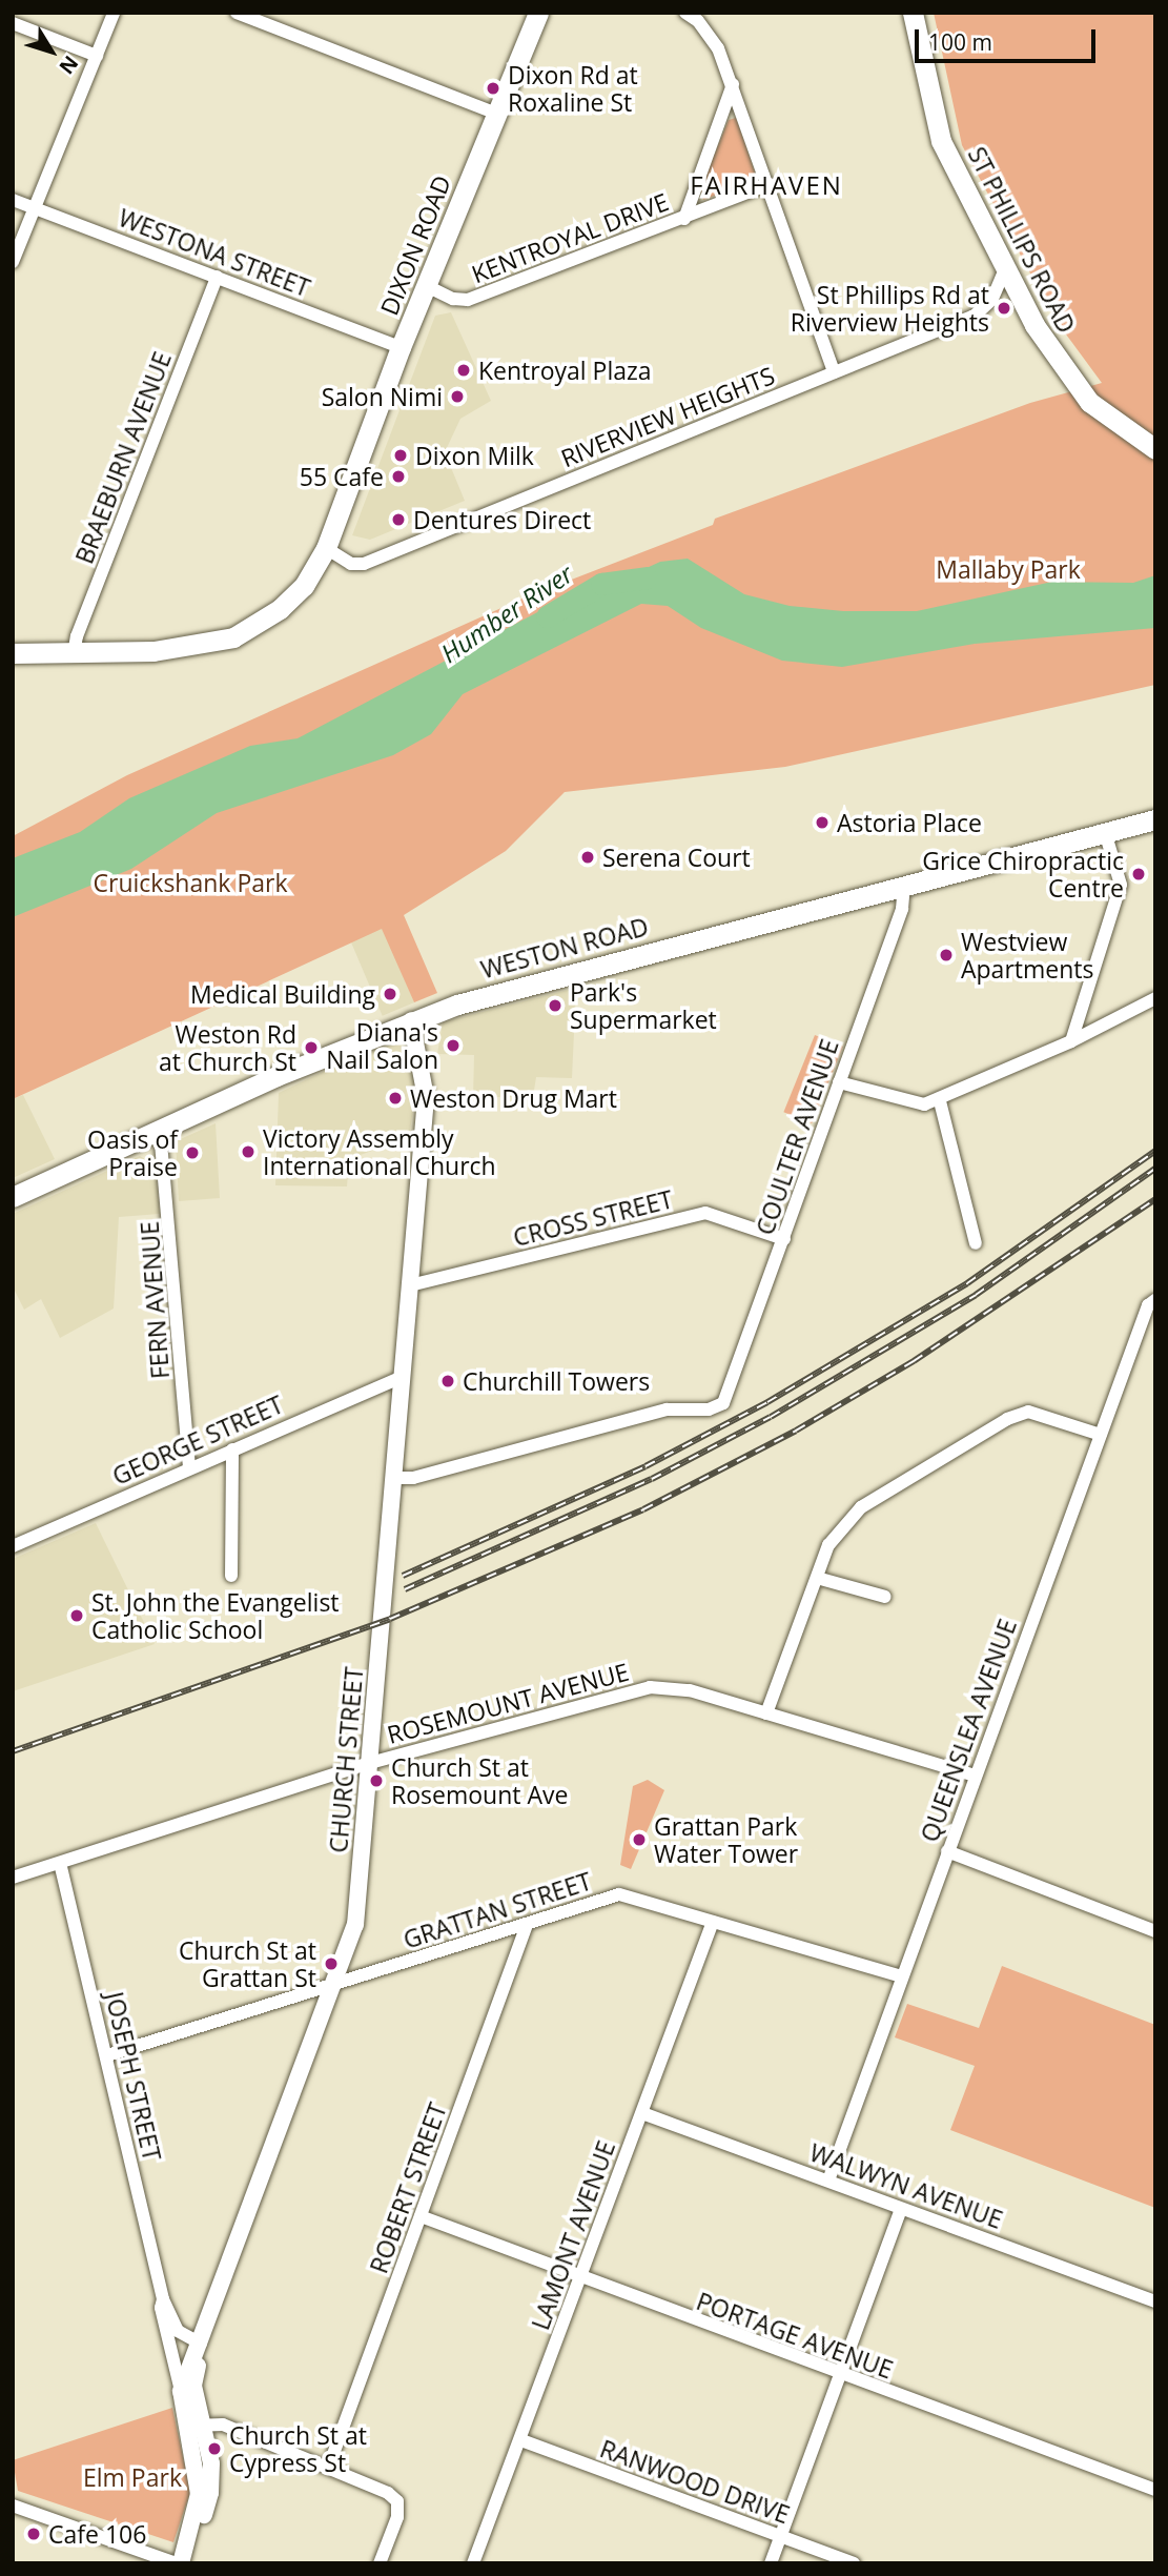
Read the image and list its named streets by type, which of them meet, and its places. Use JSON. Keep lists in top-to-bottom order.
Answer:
{
  "streets": {
    "main road": ["ST PHILLIPS ROAD", "DIXON ROAD", "WESTON ROAD"],
    "street": [
      "KENTROYAL DRIVE",
      "WESTONA STREET",
      "RIVERVIEW HEIGHTS",
      "BRAEBURN AVENUE",
      "COULTER AVENUE",
      "CROSS STREET",
      "FERN AVENUE",
      "GEORGE STREET",
      "ROSEMOUNT AVENUE",
      "QUEENSLEA AVENUE",
      "CHURCH STREET",
      "GRATTAN STREET",
      "JOSEPH STREET",
      "WALWYN AVENUE",
      "ROBERT STREET",
      "LAMONT AVENUE",
      "PORTAGE AVENUE",
      "RANWOOD DRIVE"
    ]
  },
  "crossings": [
    ["KENTROYAL DRIVE", "DIXON ROAD"],
    ["ST PHILLIPS ROAD", "RIVERVIEW HEIGHTS"],
    ["DIXON ROAD", "WESTONA STREET"],
    ["DIXON ROAD", "RIVERVIEW HEIGHTS"],
    ["DIXON ROAD", "BRAEBURN AVENUE"],
    ["WESTONA STREET", "BRAEBURN AVENUE"],
    ["WESTON ROAD", "COULTER AVENUE"],
    ["WESTON ROAD", "FERN AVENUE"],
    ["WESTON ROAD", "CHURCH STREET"],
    ["COULTER AVENUE", "CROSS STREET"],
    ["COULTER AVENUE", "CHURCH STREET"],
    ["CROSS STREET", "CHURCH STREET"],
    ["FERN AVENUE", "GEORGE STREET"],
    ["GEORGE STREET", "CHURCH STREET"],
    ["ROSEMOUNT AVENUE", "QUEENSLEA AVENUE"],
    ["ROSEMOUNT AVENUE", "CHURCH STREET"],
    ["ROSEMOUNT AVENUE", "JOSEPH STREET"],
    ["QUEENSLEA AVENUE", "GRATTAN STREET"],
    ["QUEENSLEA AVENUE", "WALWYN AVENUE"],
    ["CHURCH STREET", "GRATTAN STREET"],
    ["CHURCH STREET", "JOSEPH STREET"],
    ["GRATTAN STREET", "JOSEPH STREET"],
    ["GRATTAN STREET", "ROBERT STREET"],
    ["GRATTAN STREET", "LAMONT AVENUE"],
    ["WALWYN AVENUE", "LAMONT AVENUE"],
    ["ROBERT STREET", "PORTAGE AVENUE"],
    ["LAMONT AVENUE", "PORTAGE AVENUE"],
    ["LAMONT AVENUE", "RANWOOD DRIVE"]
  ],
  "districts": ["FAIRHAVEN"],
  "water": ["Humber River"],
  "parks": ["Mallaby Park", "Cruickshank Park", "Elm Park"],
  "places": [
    "Dixon Rd at Roxaline St",
    "St Phillips Rd at Riverview Heights",
    "Kentroyal Plaza",
    "Salon Nimi",
    "Dixon Milk",
    "55 Cafe",
    "Dentures Direct",
    "Astoria Place",
    "Serena Court",
    "Grice Chiropractic Centre",
    "Westview Apartments",
    "Medical Building",
    "Park's Supermarket",
    "Diana's Nail Salon",
    "Weston Rd at Church St",
    "Weston Drug Mart",
    "Victory Assembly International Church",
    "Oasis of Praise",
    "Churchill Towers",
    "St. John the Evangelist Catholic School",
    "Church St at Rosemount Ave",
    "Grattan Park Water Tower",
    "Church St at Grattan St",
    "Church St at Cypress St",
    "Cafe 106"
  ],
  "scale_bar": "100 m",
  "north": "bottom right"
}
